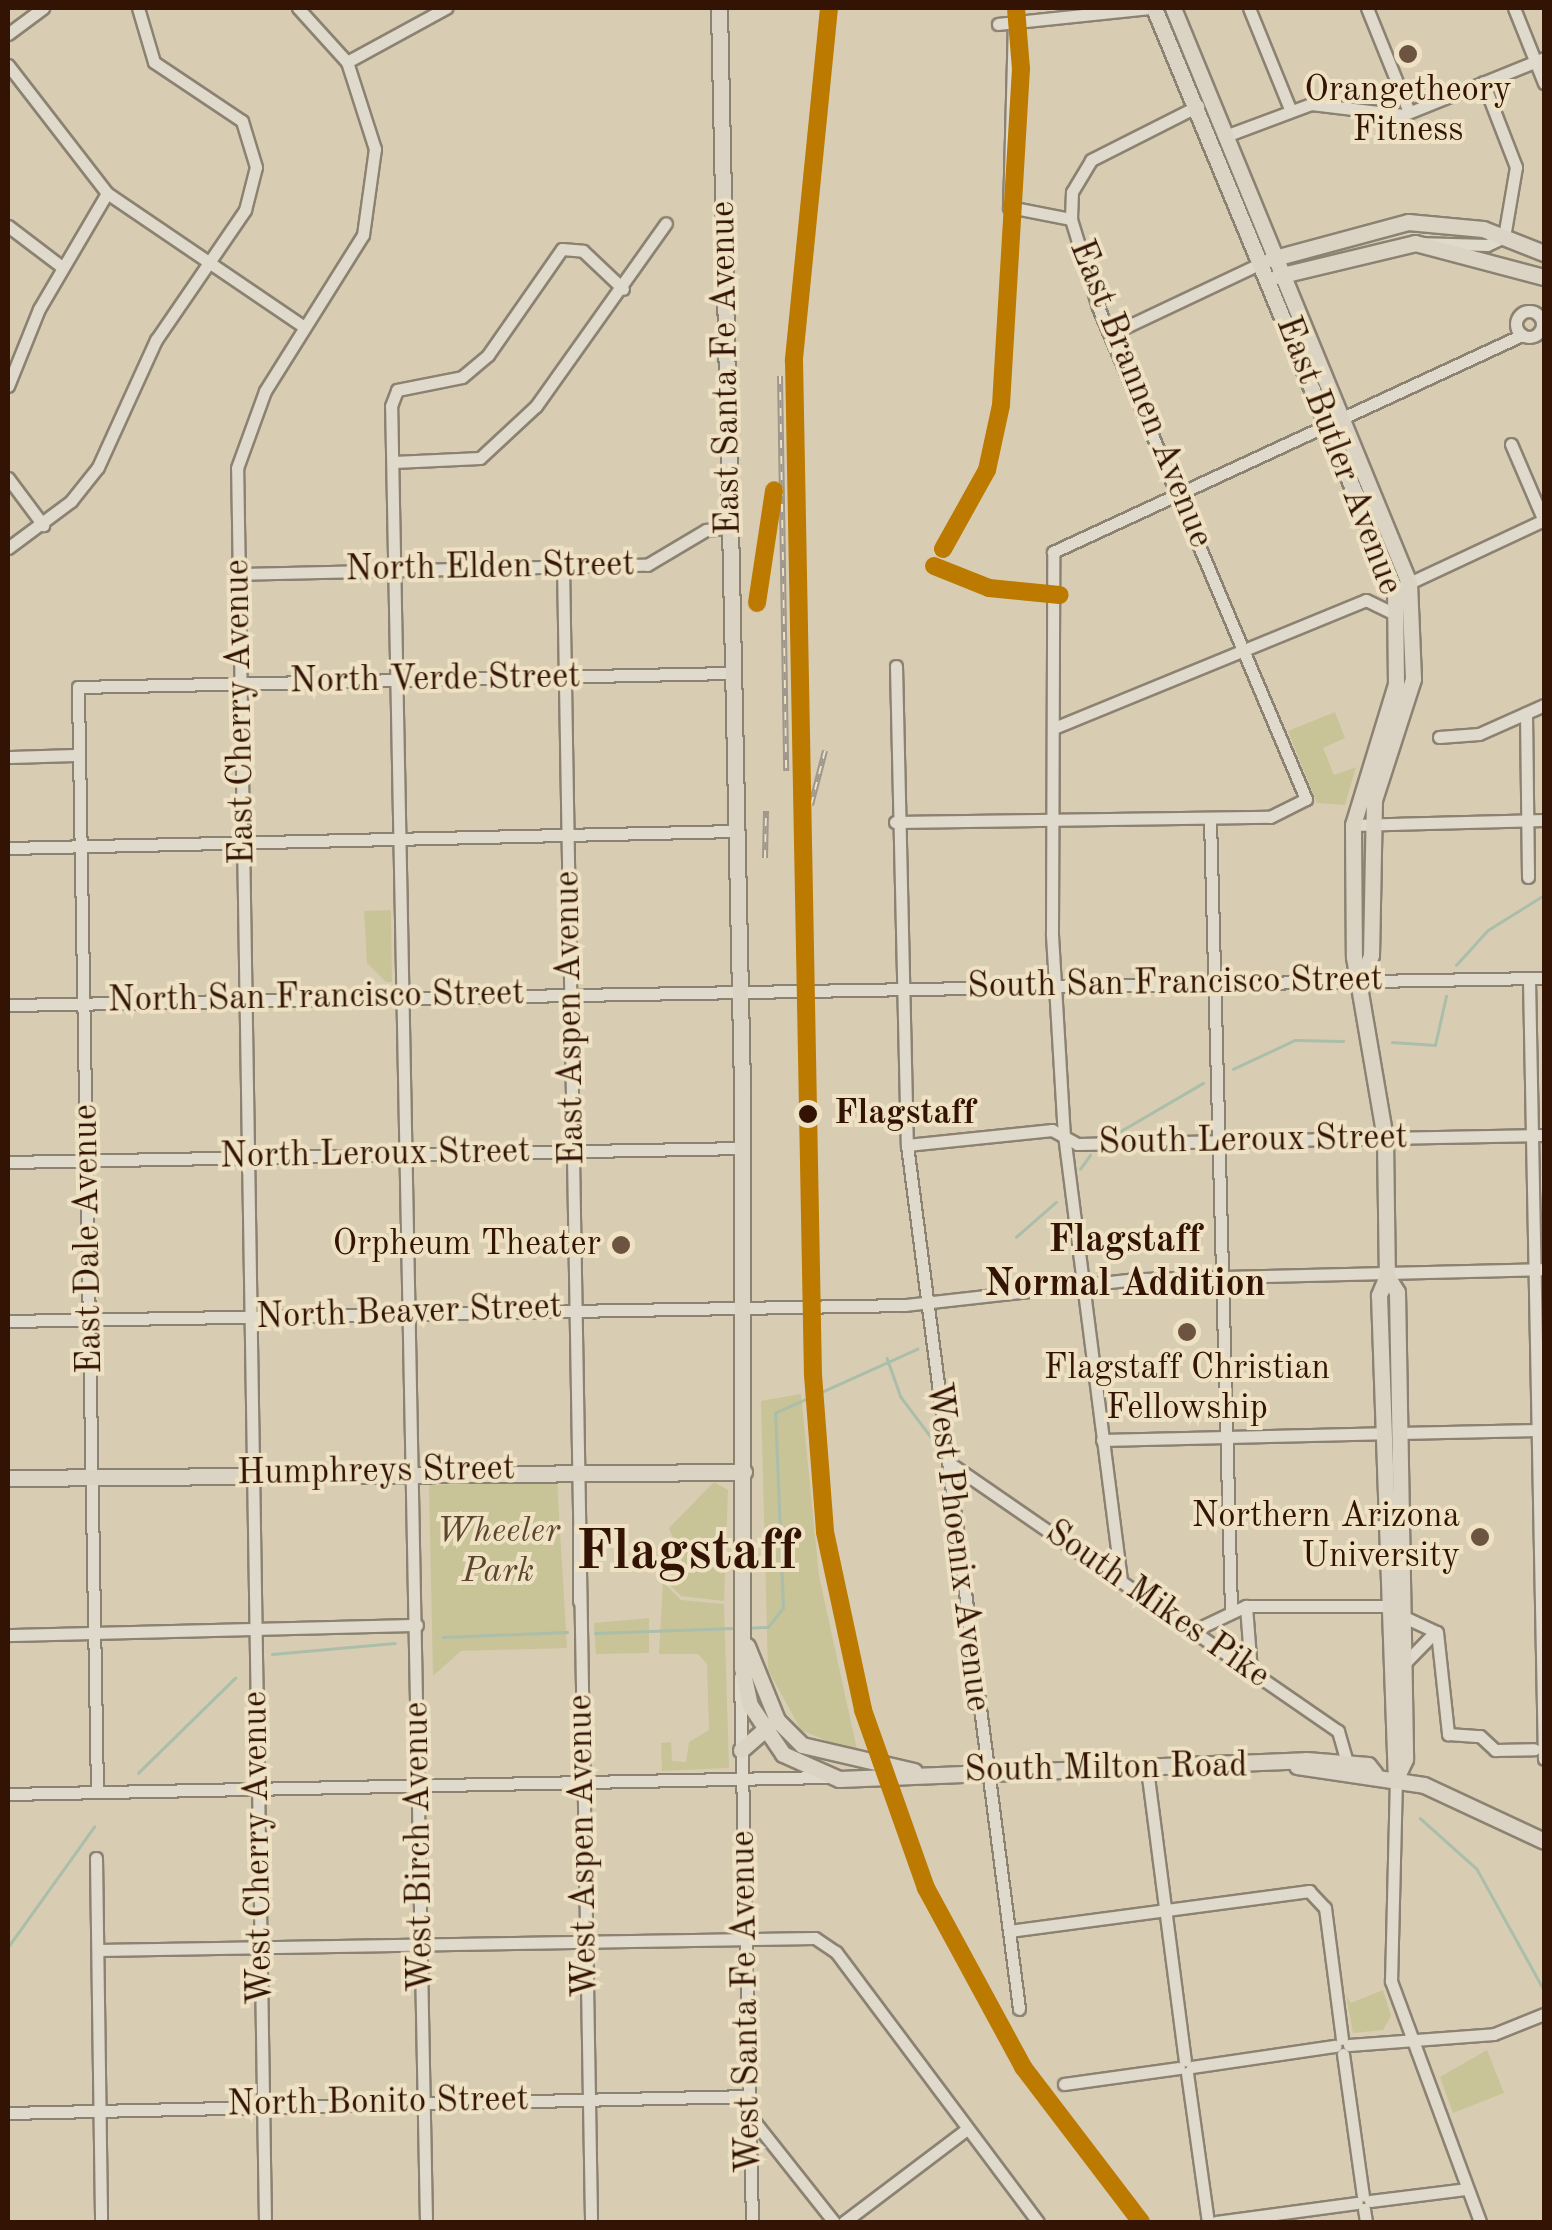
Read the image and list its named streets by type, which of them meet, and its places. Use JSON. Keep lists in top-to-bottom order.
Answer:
{
  "streets": {
    "main road": [
      "East Santa Fe Avenue",
      "East Butler Avenue",
      "Humphreys Street",
      "South Milton Road",
      "West Santa Fe Avenue"
    ],
    "street": [
      "East Brannen Avenue",
      "North Elden Street",
      "North Verde Street",
      "East Cherry Avenue",
      "South San Francisco Street",
      "North San Francisco Street",
      "East Aspen Avenue",
      "South Leroux Street",
      "North Leroux Street",
      "East Dale Avenue",
      "North Beaver Street",
      "West Phoenix Avenue",
      "South Mikes Pike",
      "West Aspen Avenue",
      "West Birch Avenue",
      "West Cherry Avenue",
      "North Bonito Street"
    ]
  },
  "crossings": [
    ["East Santa Fe Avenue", "North Elden Street"],
    ["East Santa Fe Avenue", "North Verde Street"],
    ["East Santa Fe Avenue", "North San Francisco Street"],
    ["East Santa Fe Avenue", "North Leroux Street"],
    ["East Santa Fe Avenue", "West Santa Fe Avenue"],
    ["East Butler Avenue", "South San Francisco Street"],
    ["East Butler Avenue", "South Leroux Street"],
    ["East Butler Avenue", "North Beaver Street"],
    ["North Elden Street", "East Cherry Avenue"],
    ["North Elden Street", "East Aspen Avenue"],
    ["North Elden Street", "West Birch Avenue"],
    ["North Verde Street", "East Cherry Avenue"],
    ["North Verde Street", "East Aspen Avenue"],
    ["North Verde Street", "East Dale Avenue"],
    ["North Verde Street", "West Birch Avenue"],
    ["East Cherry Avenue", "North San Francisco Street"],
    ["East Cherry Avenue", "North Leroux Street"],
    ["East Cherry Avenue", "North Beaver Street"],
    ["East Cherry Avenue", "Humphreys Street"],
    ["East Cherry Avenue", "West Cherry Avenue"],
    ["South San Francisco Street", "North San Francisco Street"],
    ["South San Francisco Street", "West Phoenix Avenue"],
    ["North San Francisco Street", "East Aspen Avenue"],
    ["North San Francisco Street", "East Dale Avenue"],
    ["North San Francisco Street", "West Birch Avenue"],
    ["East Aspen Avenue", "North Leroux Street"],
    ["East Aspen Avenue", "North Beaver Street"],
    ["East Aspen Avenue", "Humphreys Street"],
    ["East Aspen Avenue", "West Aspen Avenue"],
    ["South Leroux Street", "West Phoenix Avenue"],
    ["North Leroux Street", "East Dale Avenue"],
    ["North Leroux Street", "West Birch Avenue"],
    ["North Leroux Street", "West Santa Fe Avenue"],
    ["East Dale Avenue", "North Beaver Street"],
    ["East Dale Avenue", "Humphreys Street"],
    ["North Beaver Street", "West Phoenix Avenue"],
    ["North Beaver Street", "West Birch Avenue"],
    ["North Beaver Street", "West Santa Fe Avenue"],
    ["Humphreys Street", "West Aspen Avenue"],
    ["Humphreys Street", "West Birch Avenue"],
    ["Humphreys Street", "West Cherry Avenue"],
    ["Humphreys Street", "West Santa Fe Avenue"],
    ["West Phoenix Avenue", "South Mikes Pike"],
    ["West Phoenix Avenue", "South Milton Road"],
    ["South Mikes Pike", "South Milton Road"],
    ["South Milton Road", "West Santa Fe Avenue"],
    ["West Aspen Avenue", "North Bonito Street"],
    ["West Birch Avenue", "North Bonito Street"],
    ["West Cherry Avenue", "North Bonito Street"],
    ["West Santa Fe Avenue", "North Bonito Street"]
  ],
  "districts": ["Flagstaff Normal Addition", "Flagstaff"],
  "parks": ["Wheeler Park"],
  "places": [
    "Orangetheory Fitness",
    "Flagstaff",
    "Orpheum Theater",
    "Flagstaff Christian Fellowship",
    "Northern Arizona University"
  ]
}
